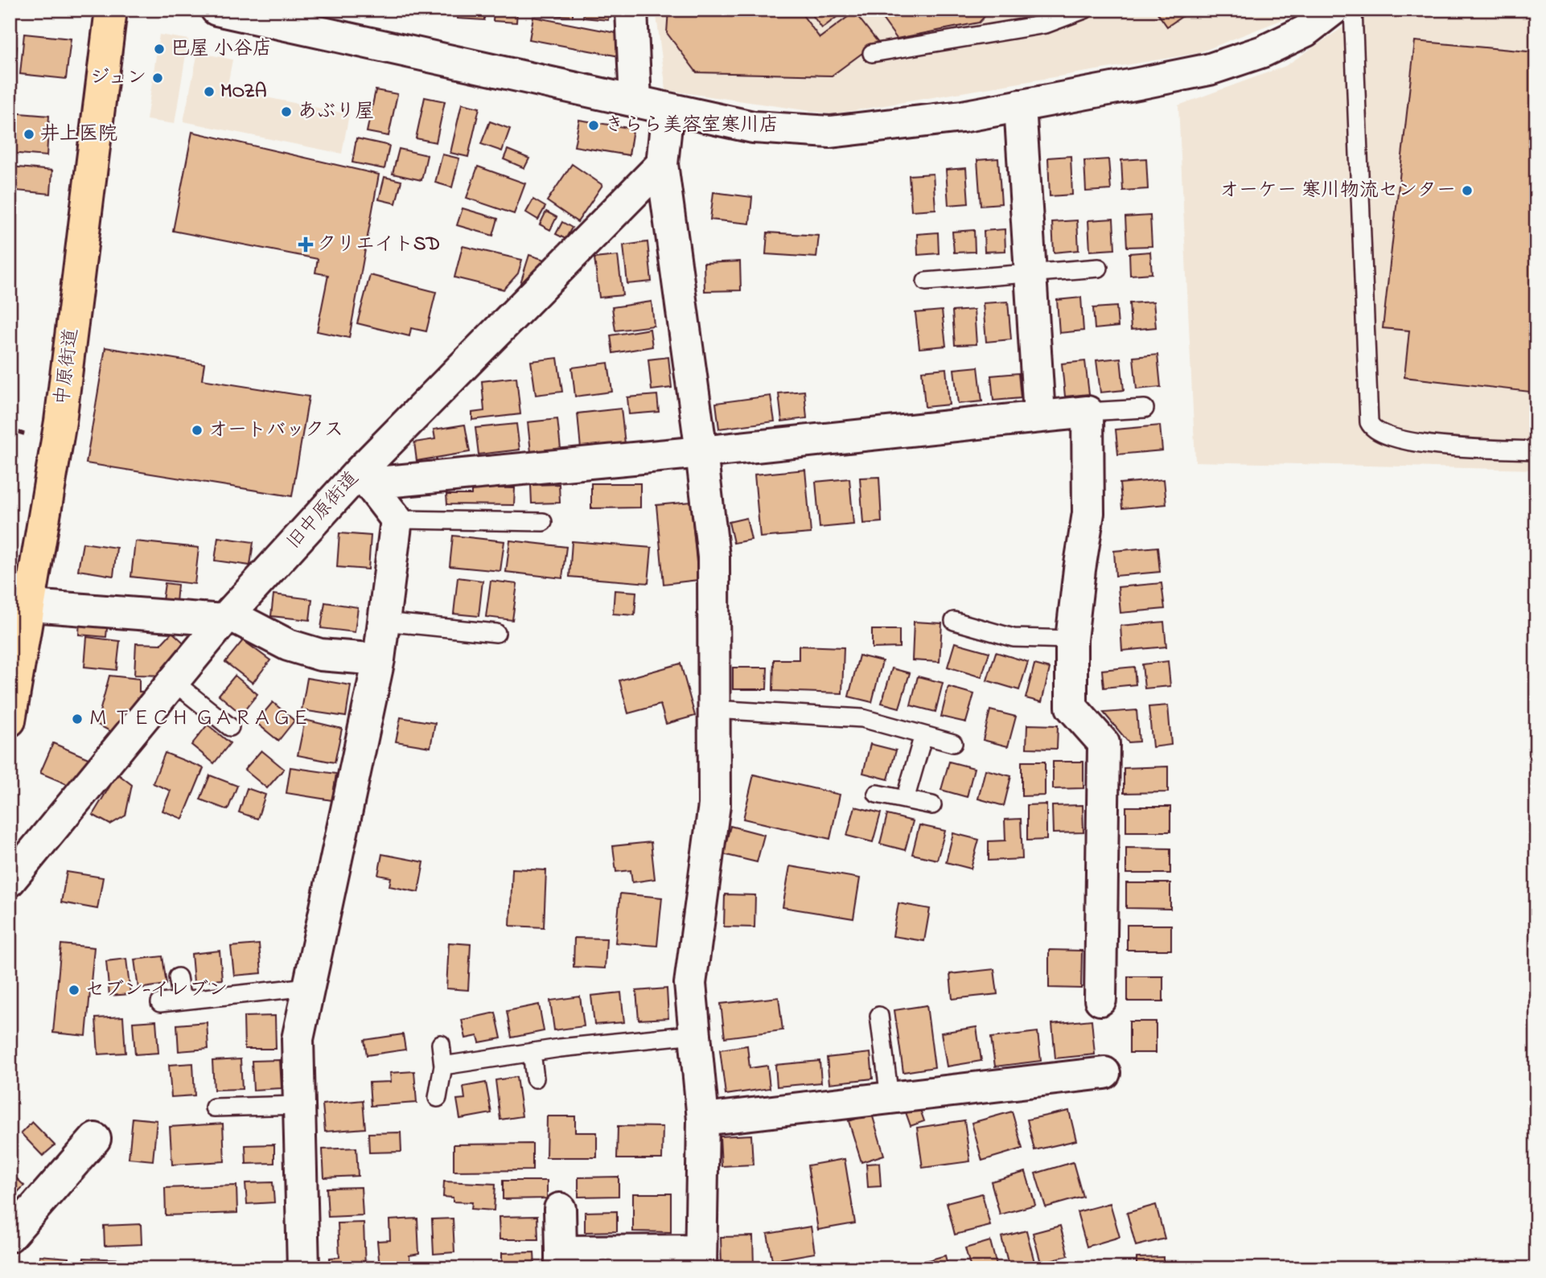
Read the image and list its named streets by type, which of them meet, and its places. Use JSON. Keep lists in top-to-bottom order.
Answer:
{
  "streets": {
    "main road": ["中原街道"],
    "street": ["旧中原街道"]
  },
  "places": {
    "other": [
      "巴屋 小谷店",
      "ジュン",
      "MOZA",
      "あぶり屋",
      "きらら美容室寒川店",
      "井上医院",
      "オーケー 寒川物流センター",
      "オートバックス",
      "Ｍ ＴＥＣＨ ＧＡＲＡＧＥ",
      "セブン-イレブン"
    ],
    "health": ["クリエイトSD"]
  }
}
